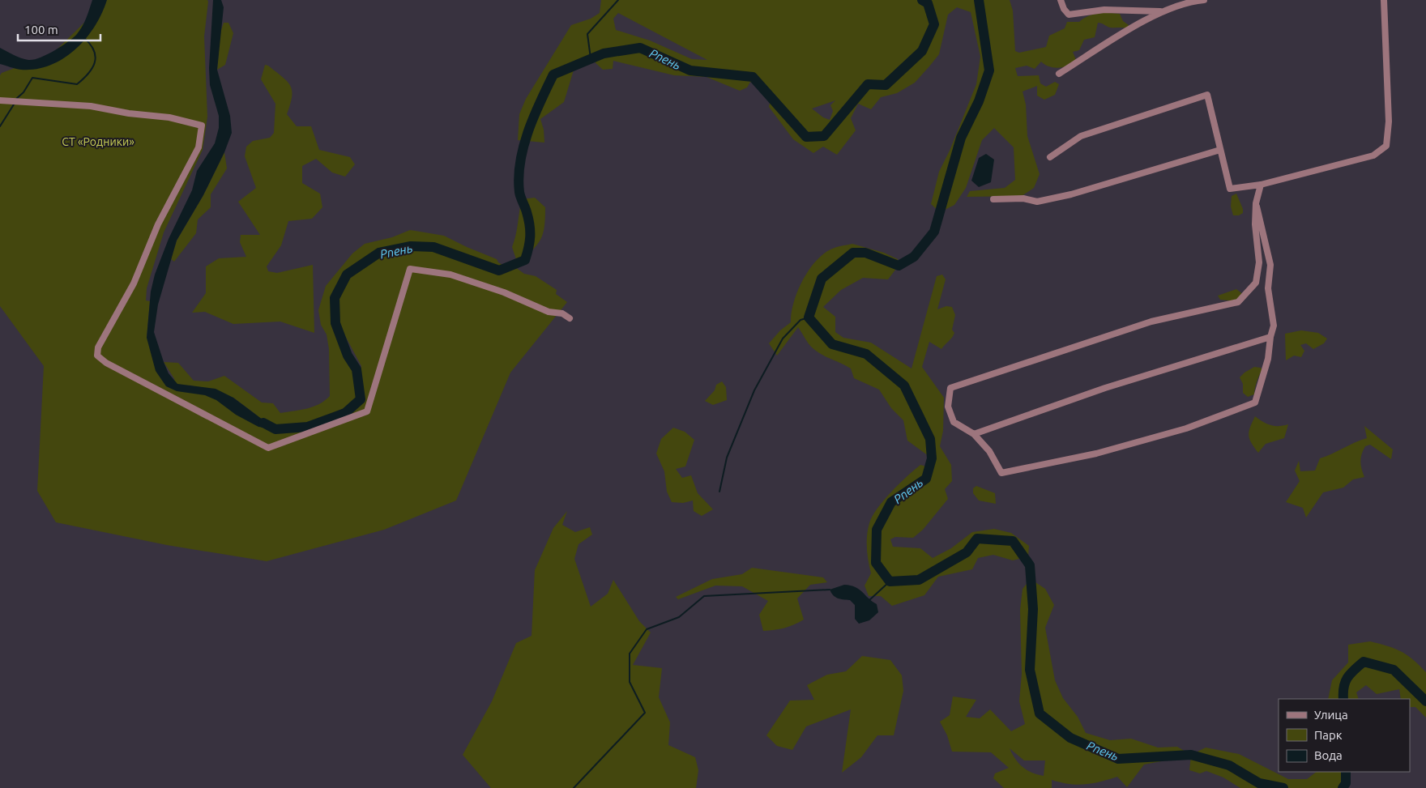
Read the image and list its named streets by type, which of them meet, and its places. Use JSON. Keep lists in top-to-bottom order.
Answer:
{
  "water": ["Рпень"],
  "parks": ["СТ «Родники»"],
  "legend": ["Улица", "Парк", "Вода"],
  "scale_bar": "100 m"
}
